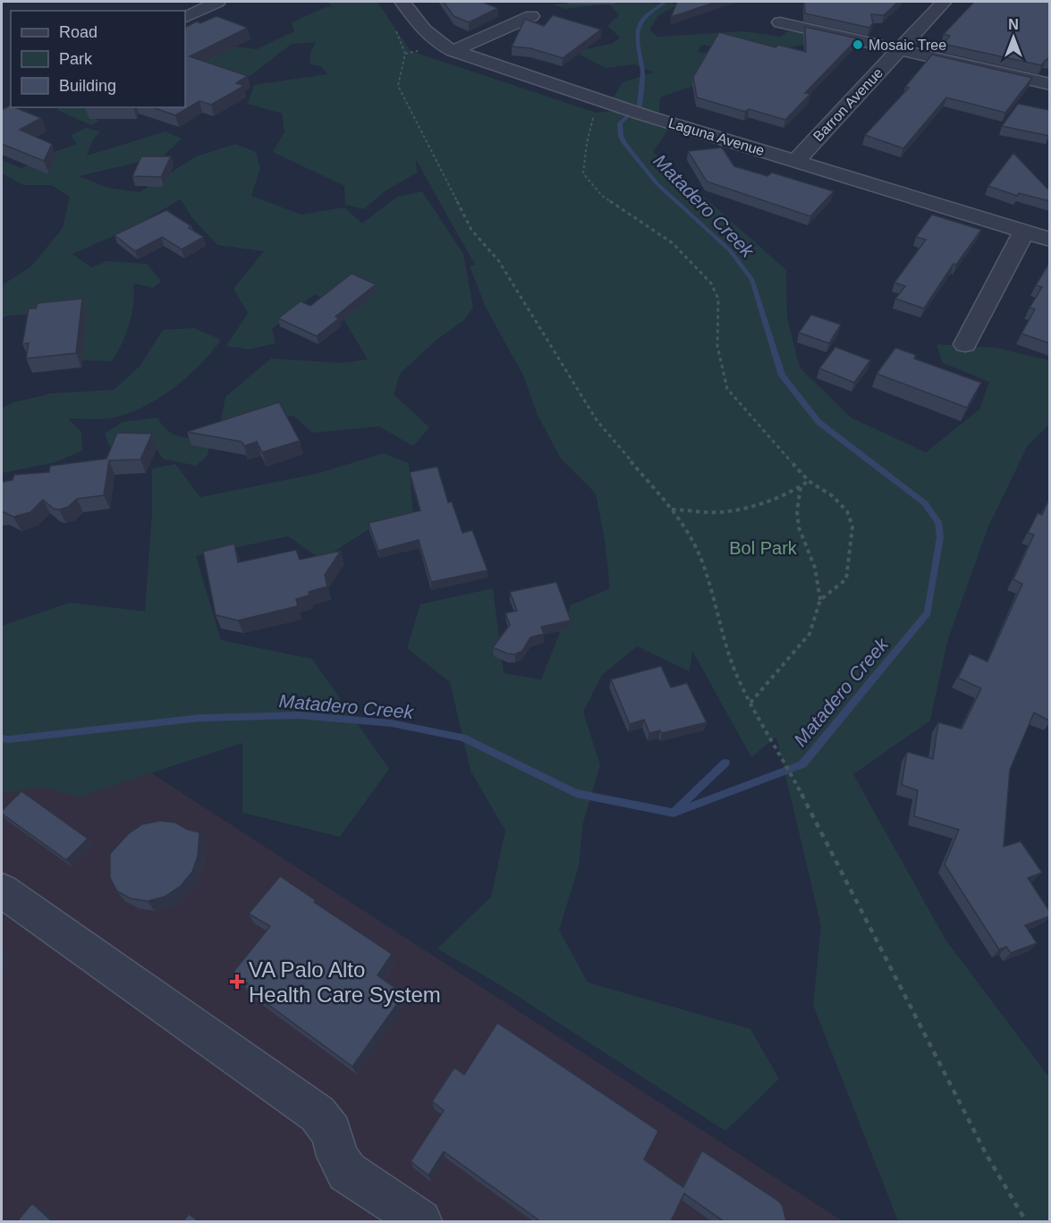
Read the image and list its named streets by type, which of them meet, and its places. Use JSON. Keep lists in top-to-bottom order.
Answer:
{
  "streets": {
    "street": ["Barron Avenue", "Laguna Avenue"]
  },
  "crossings": [
    ["Barron Avenue", "Laguna Avenue"]
  ],
  "water": ["Matadero Creek"],
  "parks": ["Bol Park"],
  "places": {
    "other": ["Mosaic Tree"],
    "health": ["VA Palo Alto Health Care System"]
  },
  "legend": ["Road", "Park", "Building"],
  "north": "top"
}
